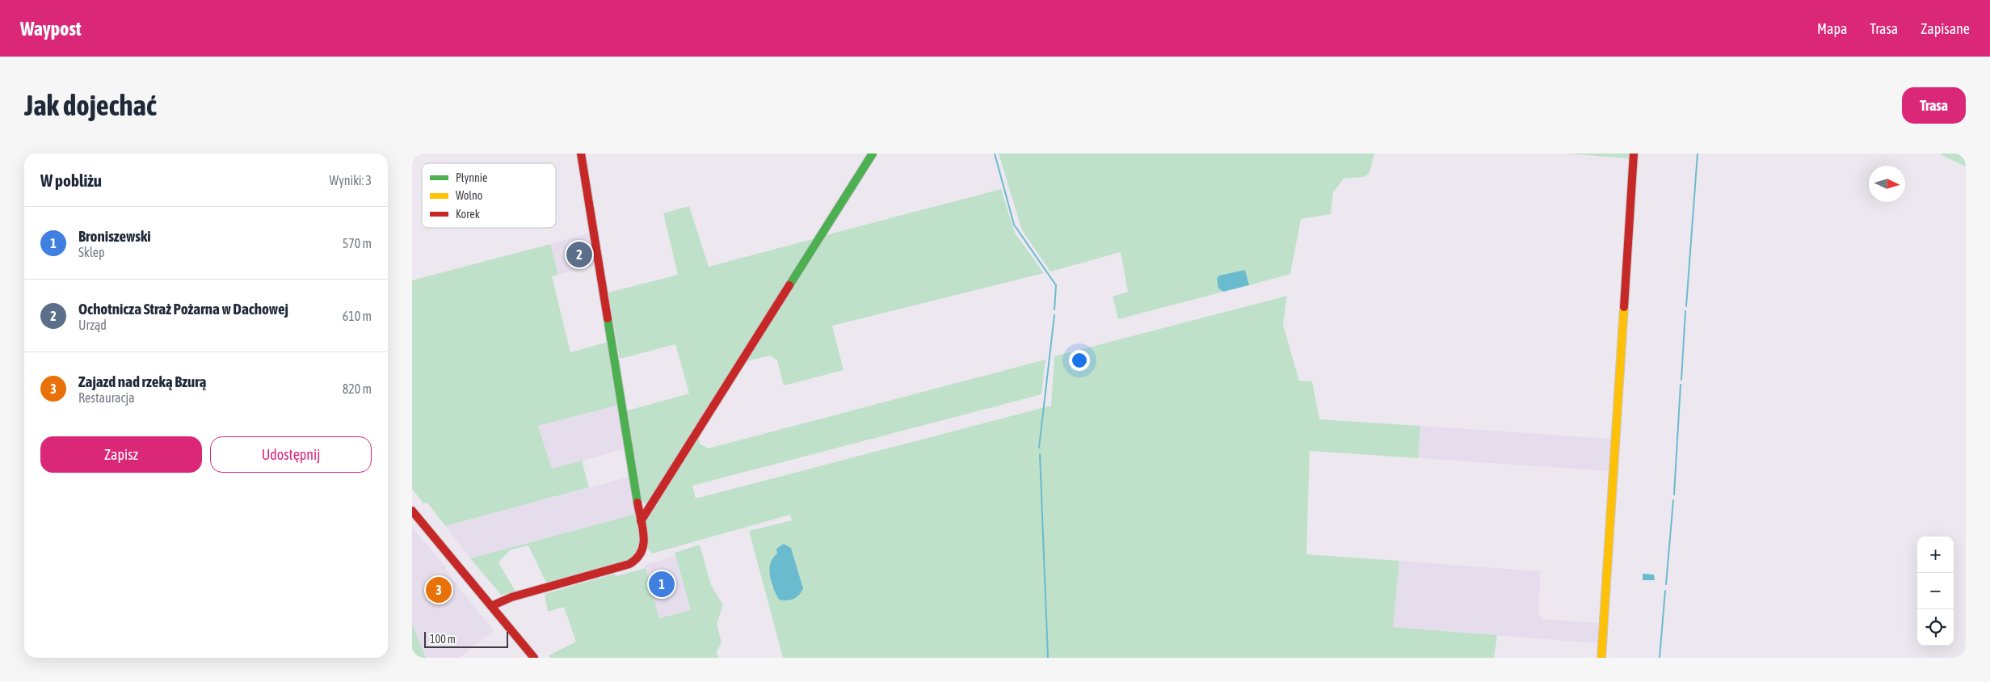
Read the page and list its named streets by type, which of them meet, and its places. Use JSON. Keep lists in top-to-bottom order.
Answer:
{
  "legend": ["Płynnie", "Wolno", "Korek"],
  "scale_bar": "100 m",
  "north": "right",
  "page": {
    "header": "Waypost",
    "nav": ["Mapa", "Trasa", "Zapisane"],
    "buttons": [
      "Trasa",
      ["Zapisz", "Udostępnij"]
    ],
    "title": "Jak dojechać",
    "heading": ["W pobliżu", "Wyniki: 3"],
    "list": [
      {
        "mark": "1",
        "name": "Broniszewski",
        "note": "Sklep",
        "value": "570 m"
      },
      {
        "mark": "2",
        "name": "Ochotnicza Straż Pożarna w Dachowej",
        "note": "Urząd",
        "value": "610 m"
      },
      {
        "mark": "3",
        "name": "Zajazd nad rzeką Bzurą",
        "note": "Restauracja",
        "value": "820 m"
      }
    ],
    "pins": ["2", "1", "3"],
    "map_buttons": ["+", "−"],
    "scale": "100 m"
  }
}
